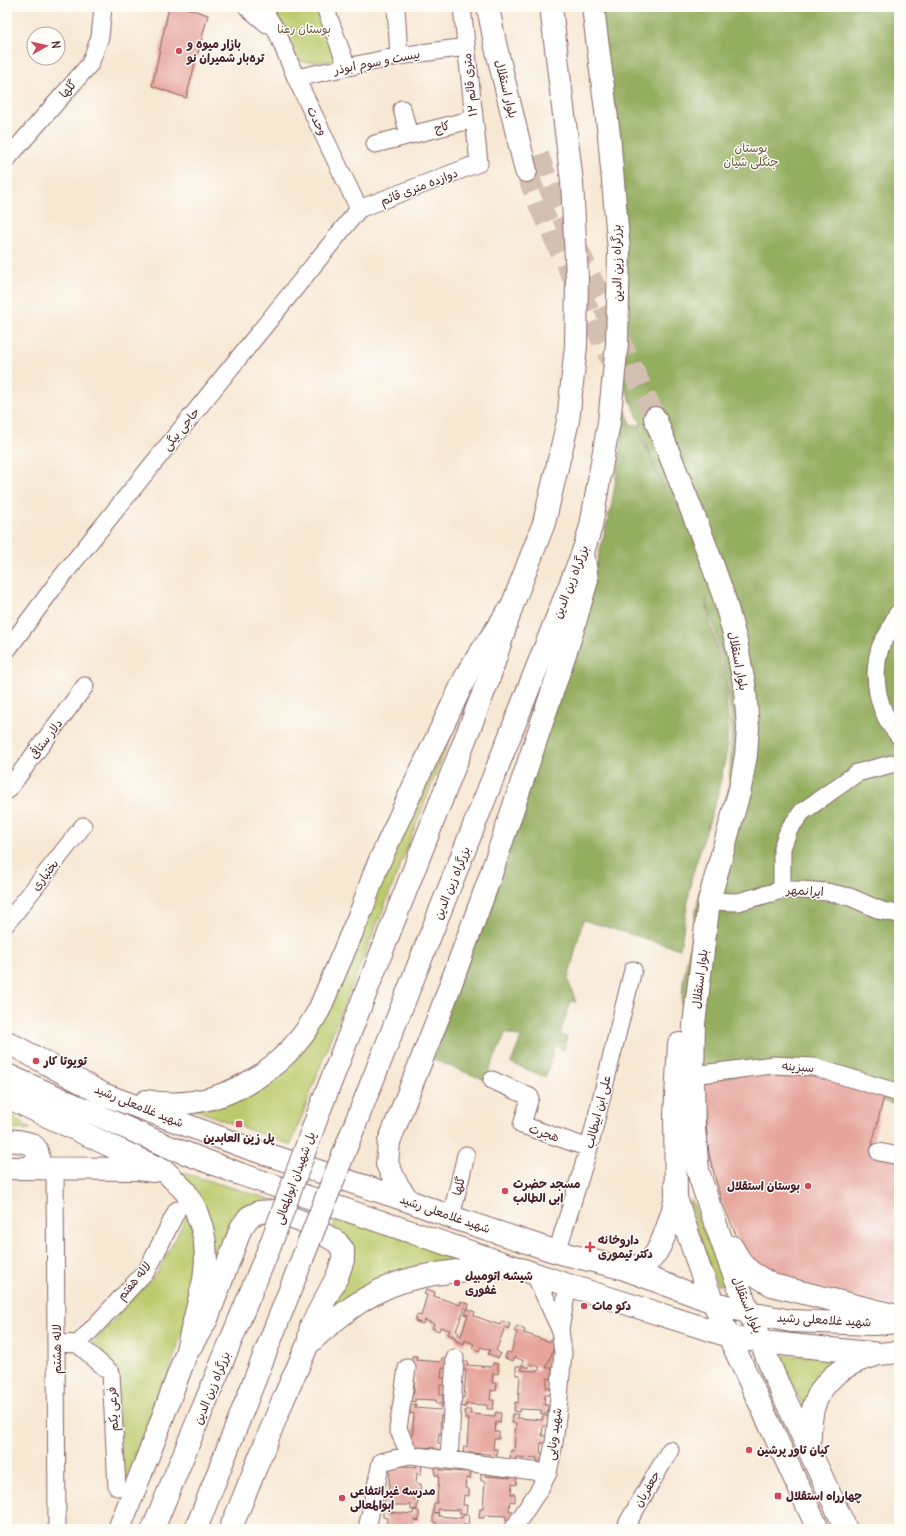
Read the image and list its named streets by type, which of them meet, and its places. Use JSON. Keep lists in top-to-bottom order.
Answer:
{
  "streets": {
    "main road": [
      "بلوار استقلال",
      "بزرگراه زین الدین",
      "شهید غلامعلی رشید",
      "پل شهیدان ابوالمعالی"
    ],
    "street": [
      "بیست و سوم ابوذر",
      "۱۲ متری قائم",
      "گلها",
      "وحدت",
      "کاج",
      "دوازده متری قائم",
      "حاجی بیگی",
      "دلار ستاقی",
      "بختیاری",
      "ایرانمهر",
      "سبزینه",
      "علی ابن ابیطالب",
      "هجرت",
      "لاله هفتم",
      "لاله هشتم",
      "فرعی یکم",
      "شهید ونایی",
      "جعفریان"
    ]
  },
  "crossings": [
    ["بیست و سوم ابوذر", "وحدت"],
    ["۱۲ متری قائم", "کاج"],
    ["۱۲ متری قائم", "دوازده متری قائم"],
    ["گلها", "شهید غلامعلی رشید"],
    ["بلوار استقلال", "ایرانمهر"],
    ["بلوار استقلال", "سبزینه"],
    ["بلوار استقلال", "شهید غلامعلی رشید"],
    ["وحدت", "دوازده متری قائم"],
    ["وحدت", "حاجی بیگی"],
    ["دوازده متری قائم", "حاجی بیگی"],
    ["بزرگراه زین الدین", "پل شهیدان ابوالمعالی"],
    ["شهید غلامعلی رشید", "علی ابن ابیطالب"],
    ["شهید غلامعلی رشید", "شهید ونایی"],
    ["علی ابن ابیطالب", "هجرت"],
    ["لاله هفتم", "فرعی یکم"]
  ],
  "parks": ["بوستان رعنا", "بوستان جنگلی شیان"],
  "places": {
    "other": [
      "بازار میوه و تره‌بار شمیران نو",
      "تویوتا کار",
      "بوستان استقلال",
      "مسجد حضرت ابی الطالب",
      "شیشه اتومبیل غفوری",
      "دکو مات",
      "کیان تاور پرشین",
      "مدرسه غیرانتفاعی ابوالمعالی"
    ],
    "transit": ["پل زین العابدین", "چهارراه استقلال"],
    "health": ["داروخانه دکتر تیموری"]
  },
  "north": "right"
}
